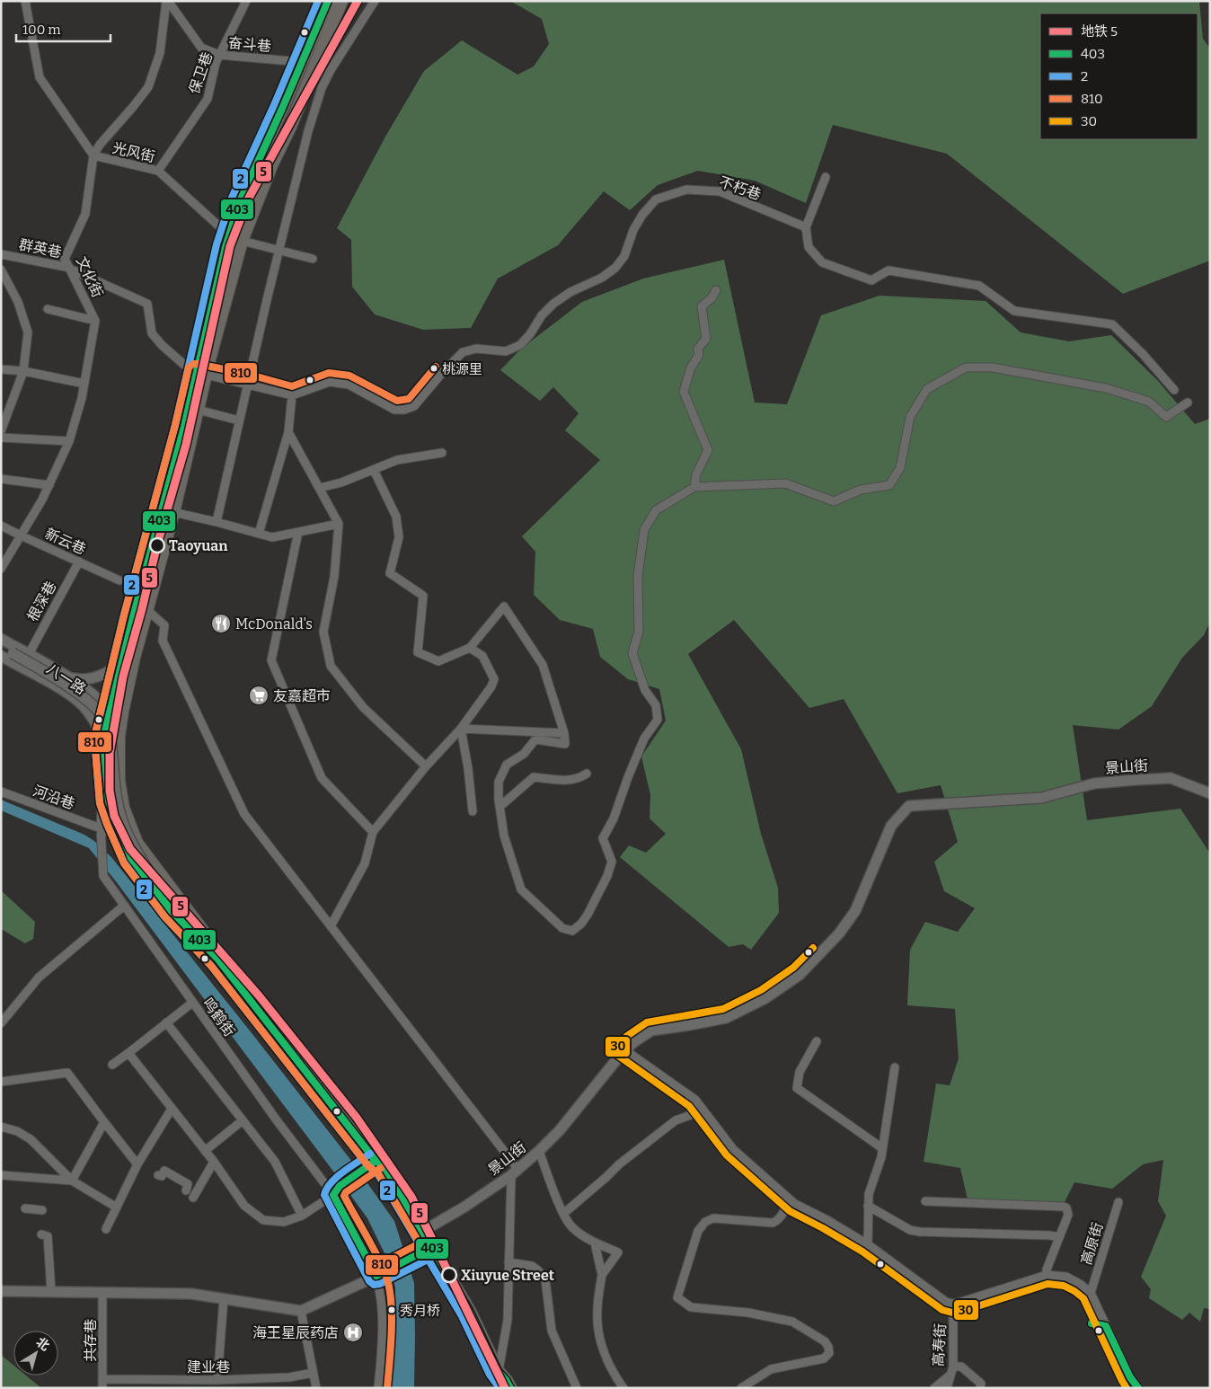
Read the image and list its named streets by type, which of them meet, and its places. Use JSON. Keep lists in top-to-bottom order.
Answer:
{
  "streets": {
    "street": [
      "奋斗巷",
      "保卫巷",
      "光风街",
      "不朽巷",
      "群英巷",
      "文化街",
      "新云巷",
      "根深巷",
      "八一路",
      "景山街",
      "河沿巷",
      "鸣鹤街",
      "高原街",
      "共存巷",
      "高寿街",
      "建业巷"
    ]
  },
  "crossings": [
    ["奋斗巷", "保卫巷"],
    ["奋斗巷", "文化街"],
    ["保卫巷", "光风街"],
    ["光风街", "文化街"],
    ["群英巷", "文化街"],
    ["文化街", "新云巷"],
    ["新云巷", "根深巷"],
    ["河沿巷", "鸣鹤街"],
    ["共存巷", "建业巷"]
  ],
  "places": {
    "other": [
      "桃源里",
      "Taoyuan",
      "Xiuyue Street",
      "秀月桥"
    ],
    "restaurant": ["McDonald's"],
    "supermarket": ["友嘉超市"],
    "hospital": ["海王星辰药店"]
  },
  "lines": [
    "metro line 5",
    "transit line 403",
    "transit line 2",
    "transit line 810",
    "transit line 30"
  ],
  "legend": [
    "地铁 5",
    "403",
    "2",
    "810",
    "30"
  ],
  "scale_bar": "100 m",
  "north": "top right"
}
